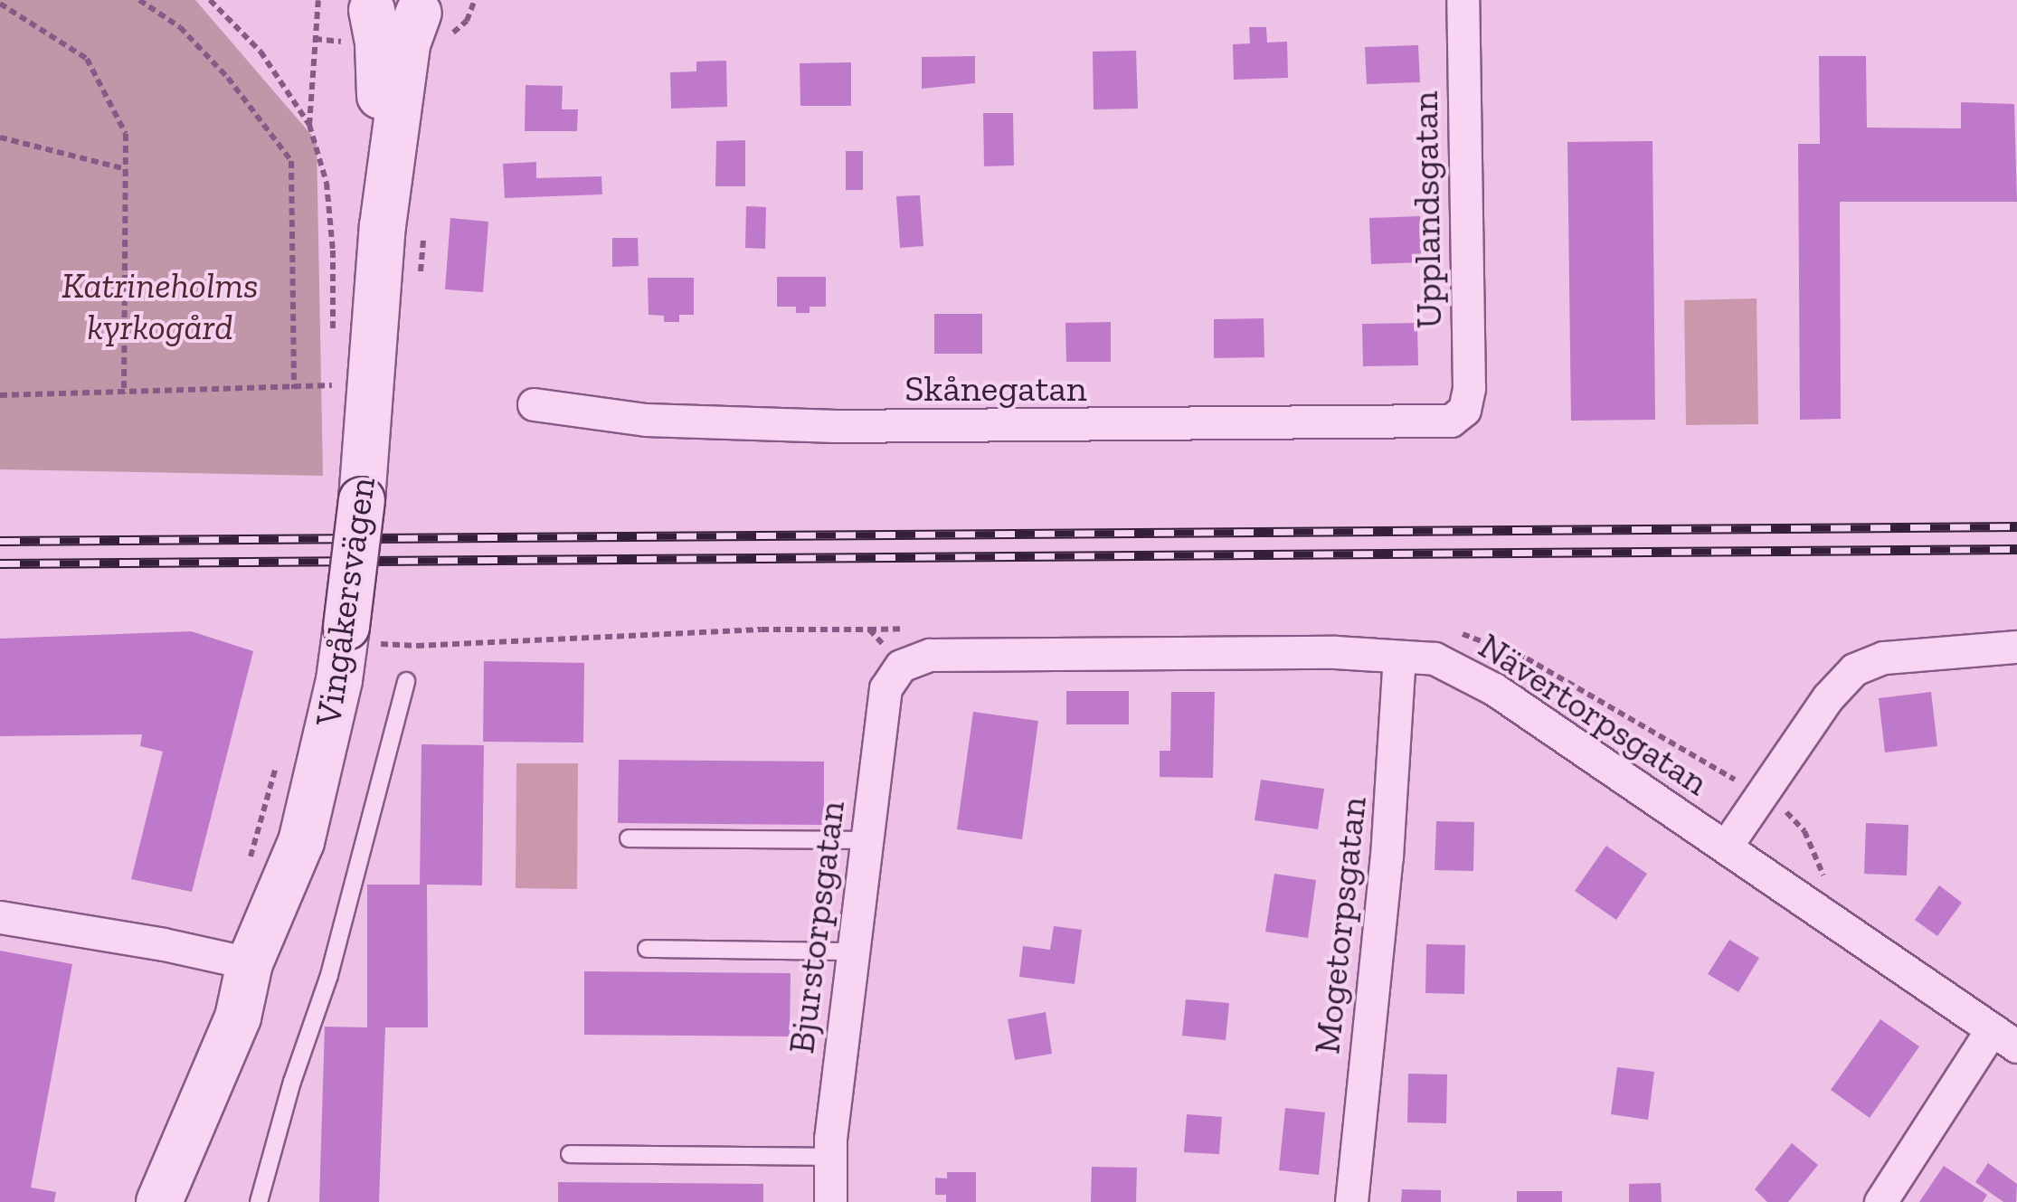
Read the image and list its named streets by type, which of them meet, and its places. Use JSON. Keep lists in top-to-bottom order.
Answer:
{
  "streets": {
    "main road": ["Vingåkersvägen"],
    "street": [
      "Upplandsgatan",
      "Skånegatan",
      "Nävertorpsgatan",
      "Mogetorpsgatan",
      "Bjurstorpsgatan"
    ]
  },
  "crossings": [
    ["Upplandsgatan", "Skånegatan"],
    ["Nävertorpsgatan", "Mogetorpsgatan"],
    ["Nävertorpsgatan", "Bjurstorpsgatan"]
  ],
  "parks": ["Katrineholms kyrkogård"]
}
